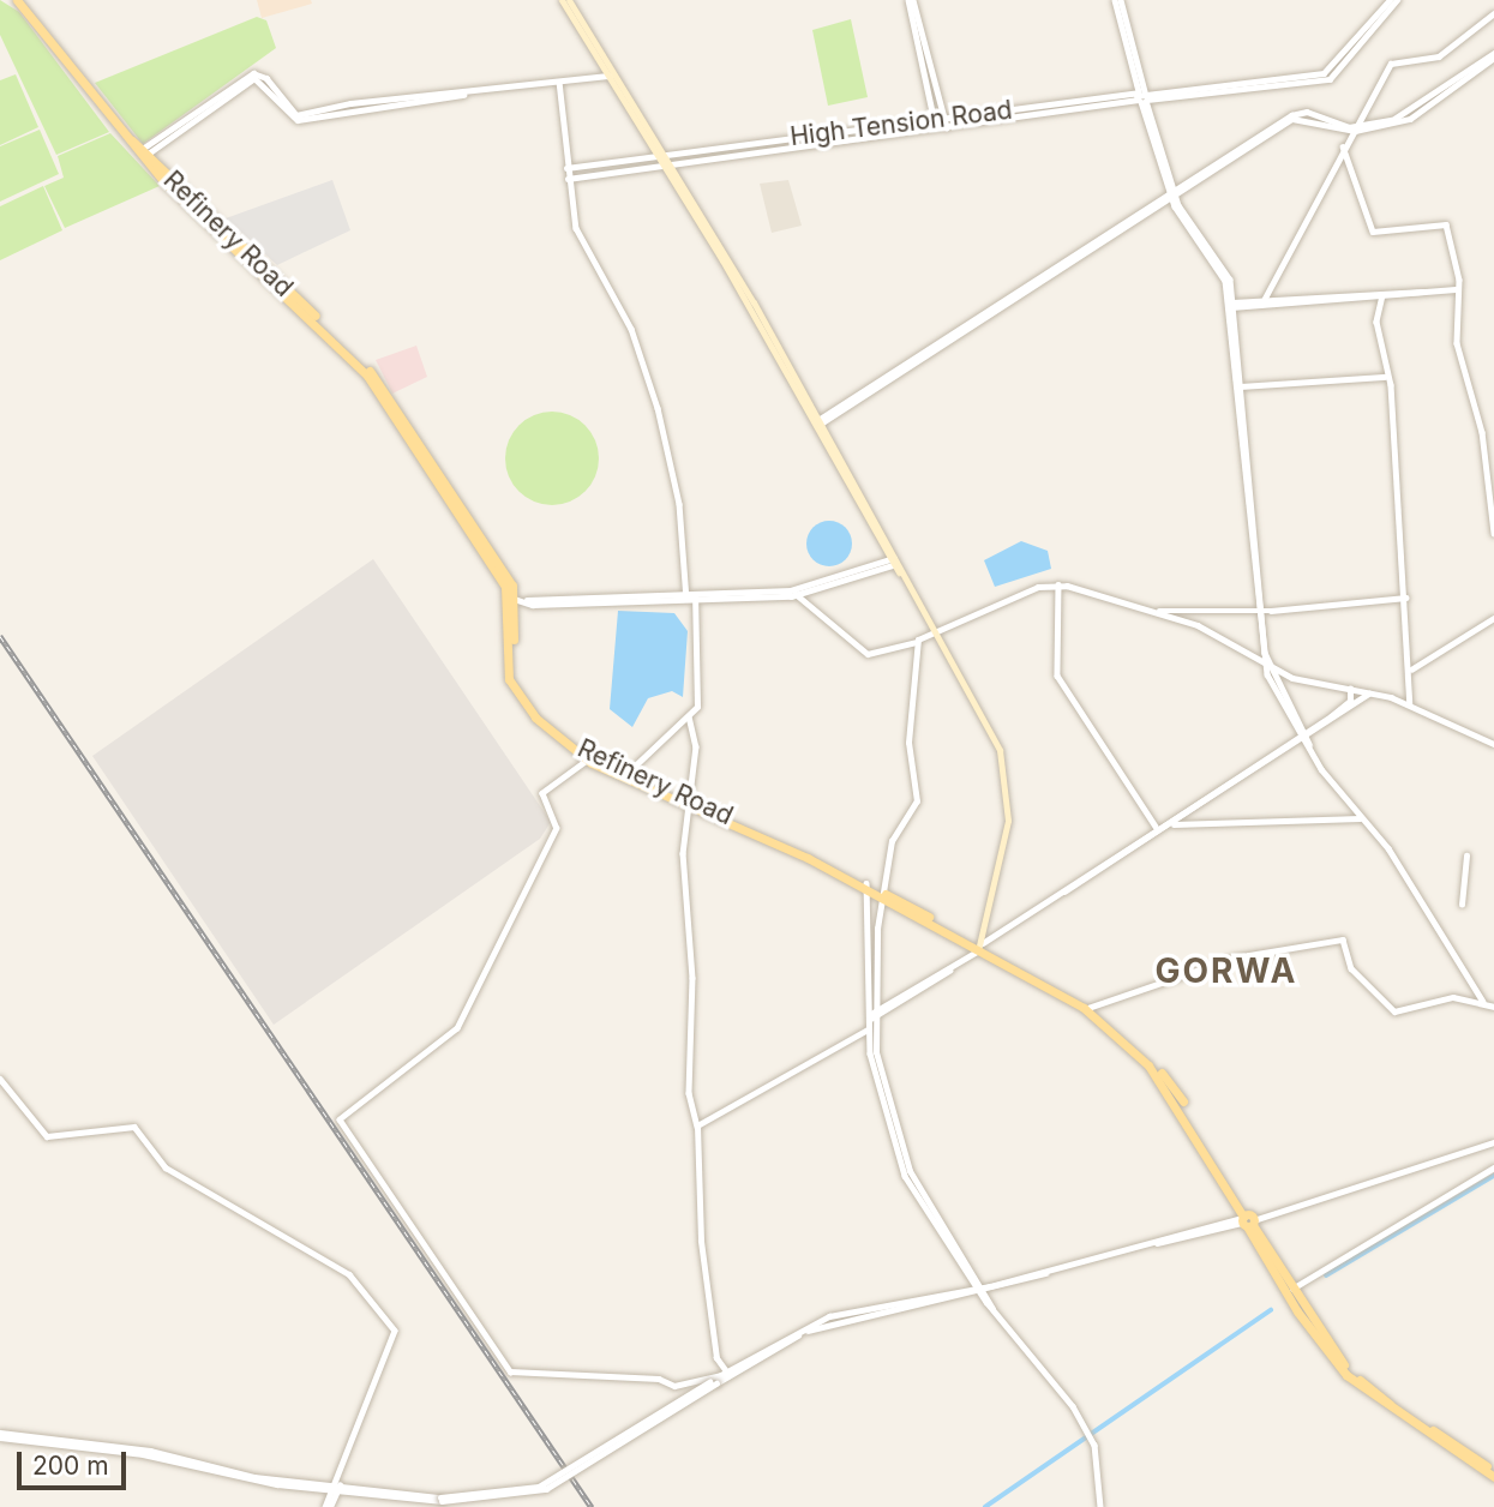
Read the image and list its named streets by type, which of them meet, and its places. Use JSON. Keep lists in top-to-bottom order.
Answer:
{
  "streets": {
    "main road": ["Refinery Road"],
    "street": ["High Tension Road"]
  },
  "districts": ["GORWA"],
  "scale_bar": "200 m"
}
